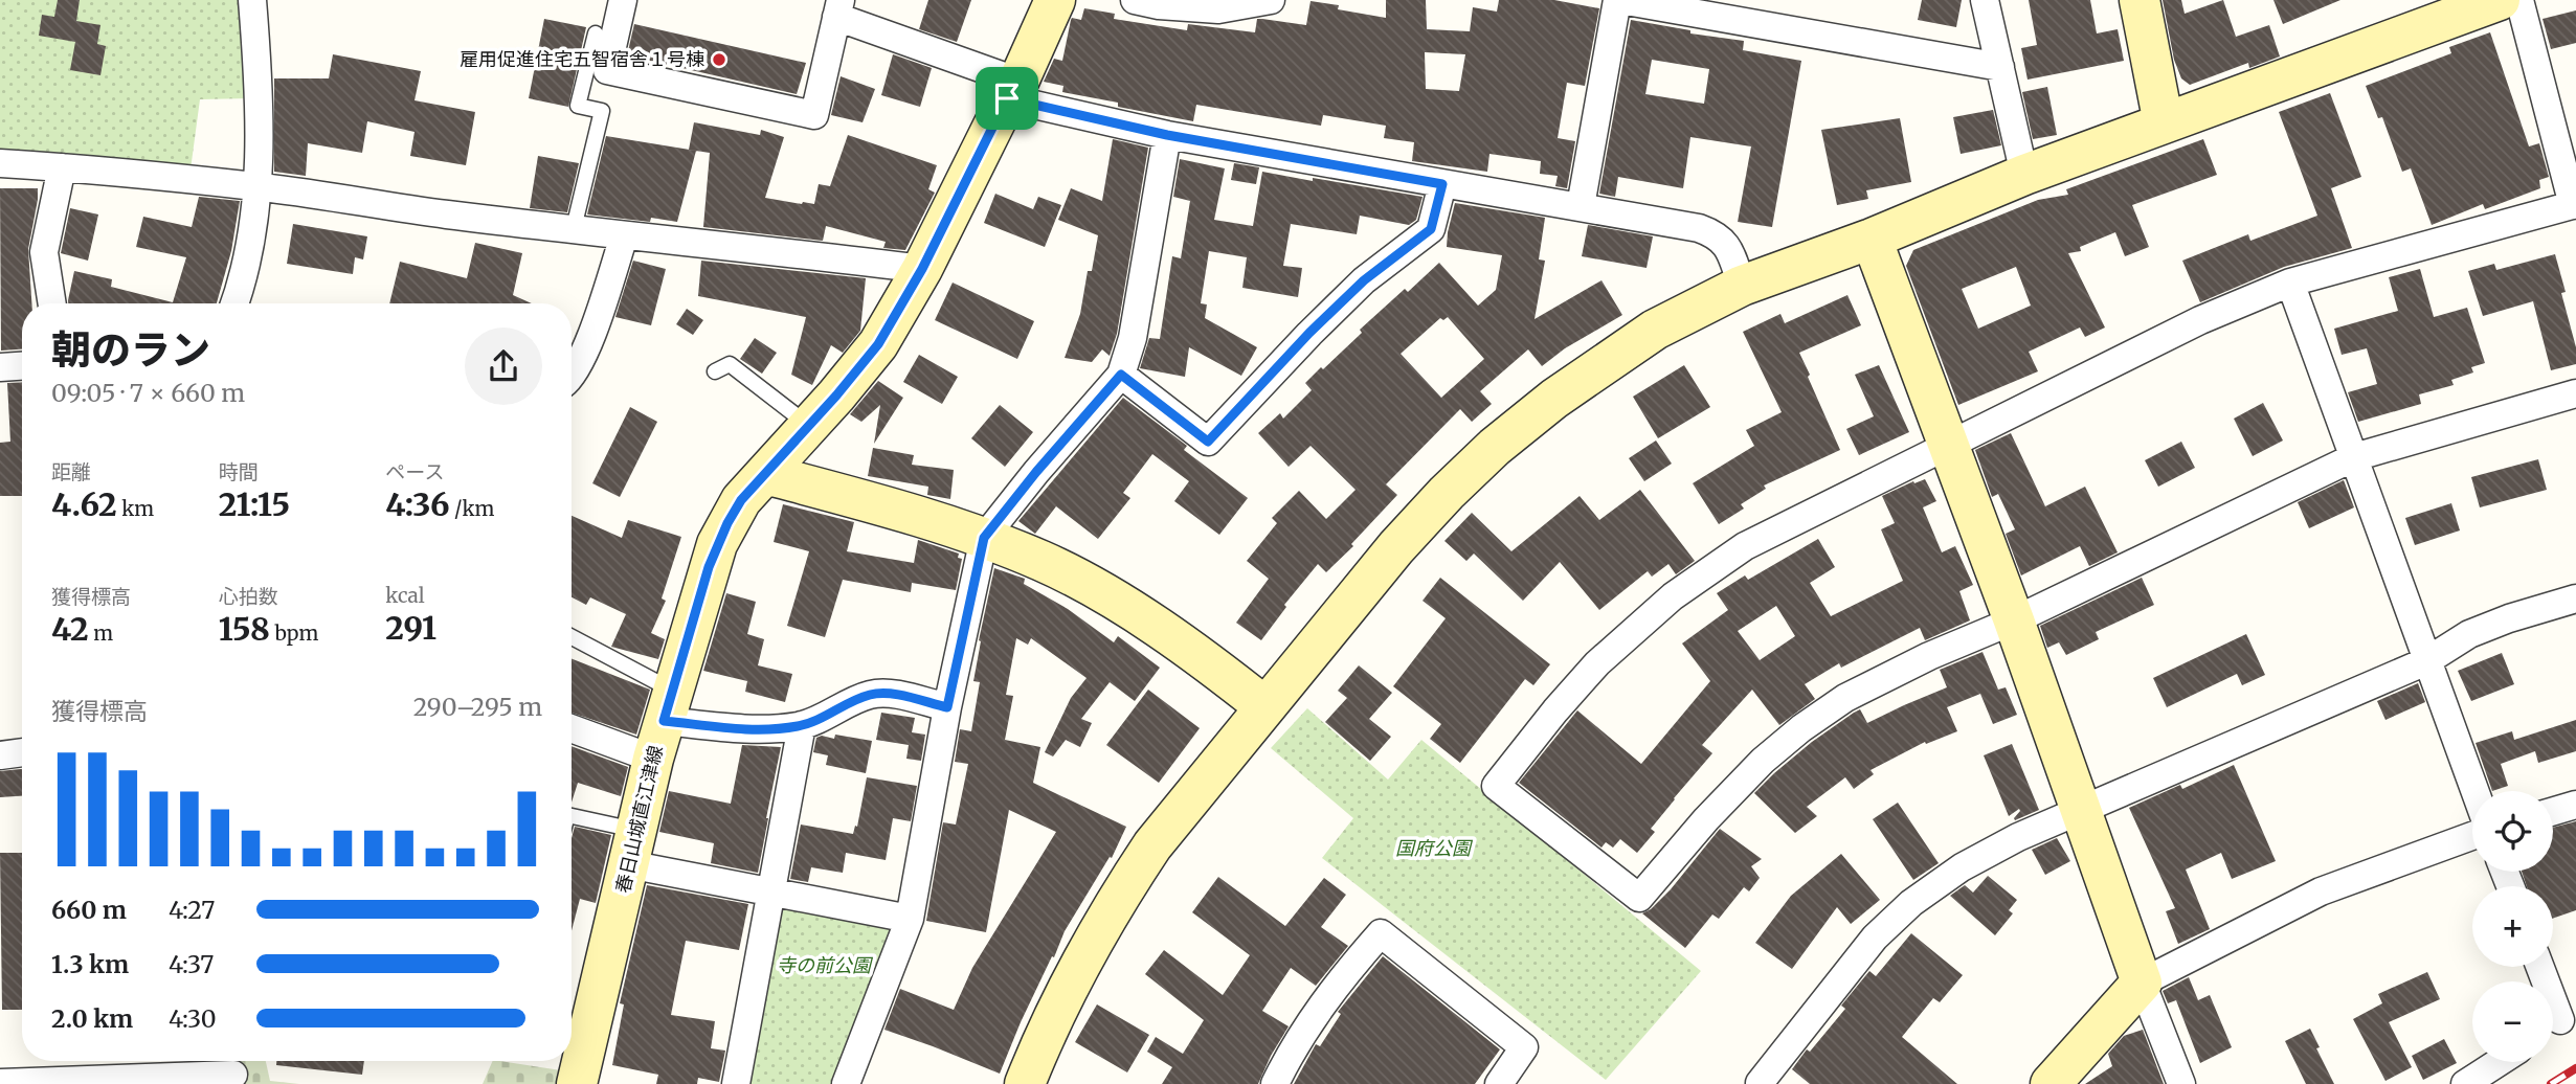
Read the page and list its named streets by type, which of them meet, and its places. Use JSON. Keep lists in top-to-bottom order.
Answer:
{
  "streets": {
    "street": ["春日山城直江津線"]
  },
  "parks": ["国府公園", "寺の前公園"],
  "places": ["雇用促進住宅五智宿舎１号棟"],
  "page": {
    "heading": ["朝のラン", "09:05 · 7 × 660 m"],
    "stats": [
      ["距離", "4.62 km"],
      ["時間", "21:15"],
      ["ペース", "4:36 /km"],
      ["獲得標高", "42 m"],
      ["心拍数", "158 bpm"],
      ["kcal", "291"]
    ],
    "chart": ["獲得標高", "290–295 m"],
    "map_buttons": ["+", "−"],
    "list": [
      {
        "name": "660 m",
        "note": "4:27"
      },
      {
        "name": "1.3 km",
        "note": "4:37"
      },
      {
        "name": "2.0 km",
        "note": "4:30"
      }
    ]
  }
}
